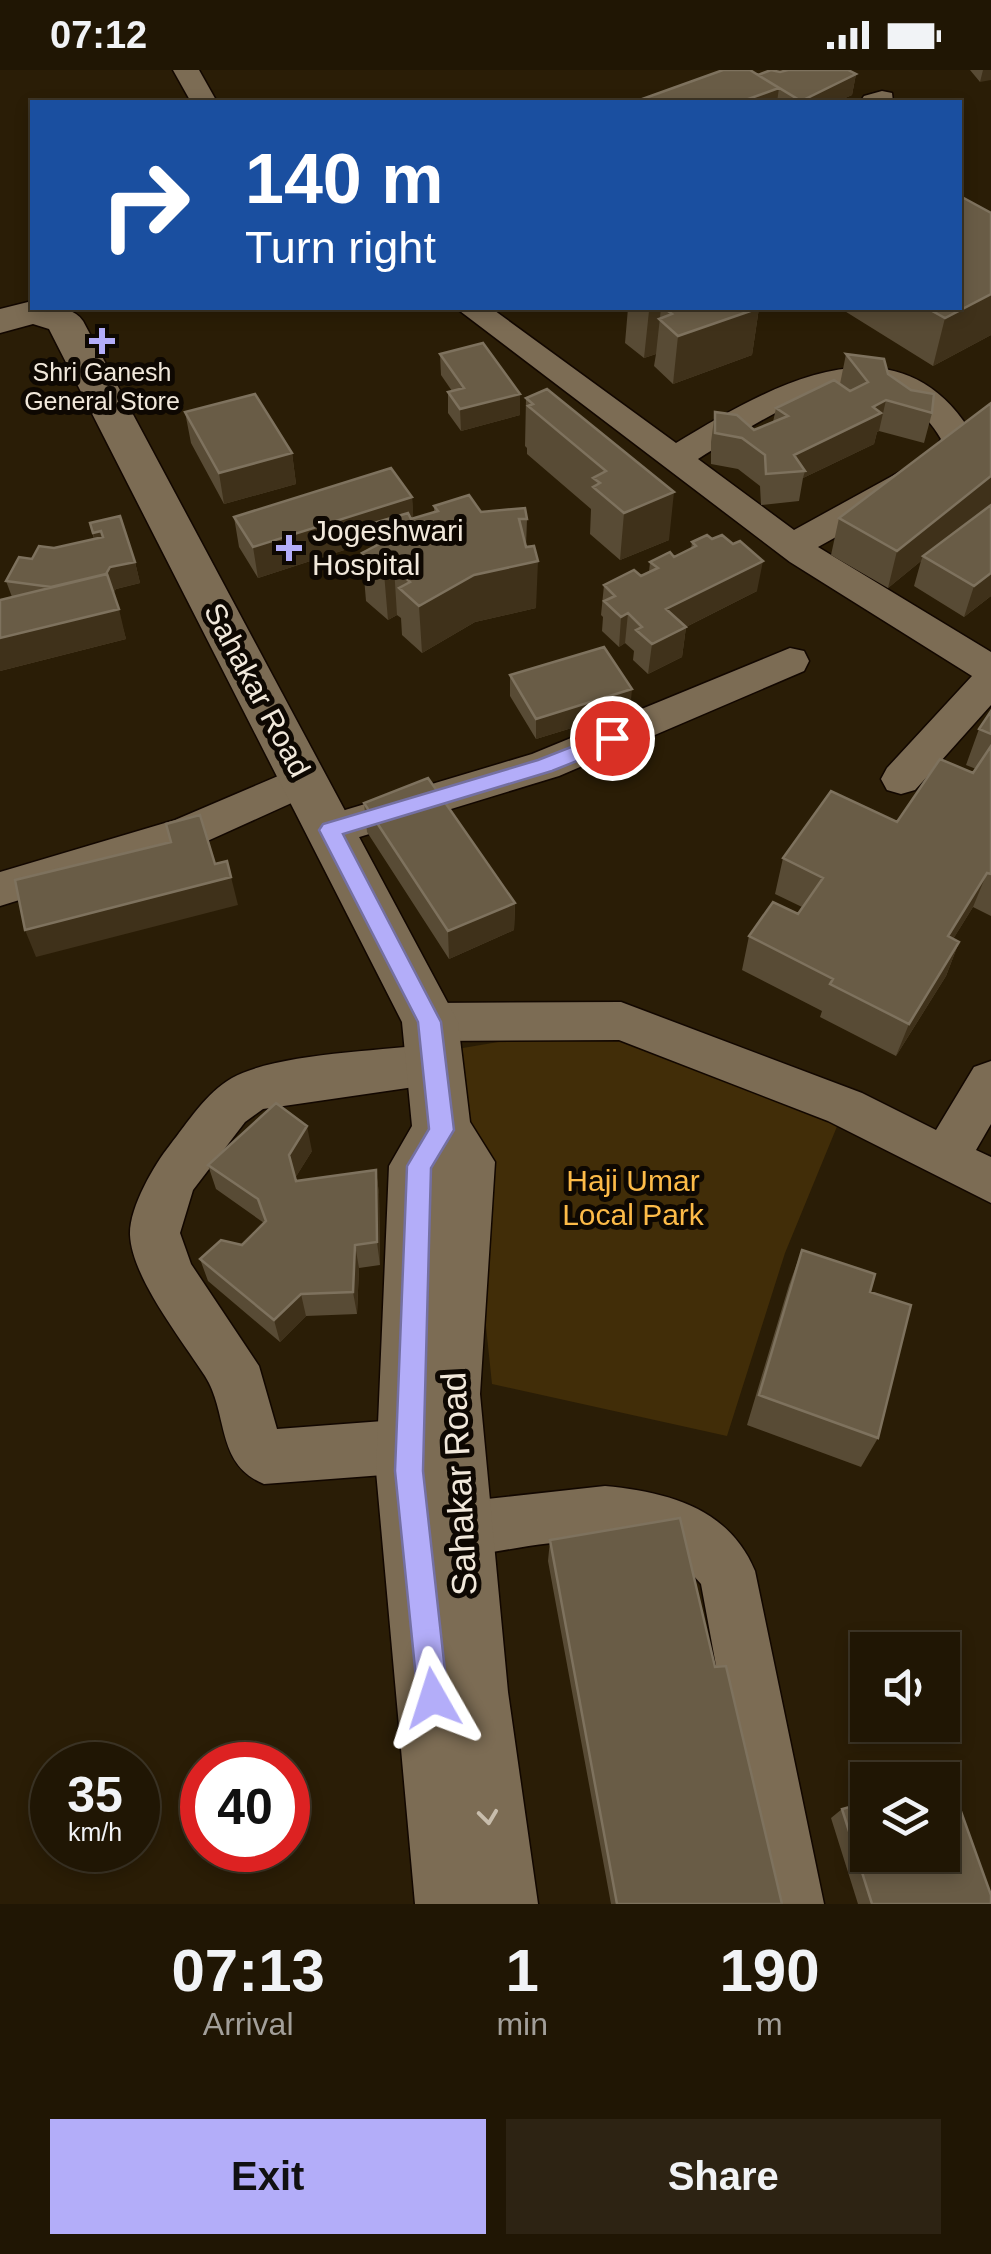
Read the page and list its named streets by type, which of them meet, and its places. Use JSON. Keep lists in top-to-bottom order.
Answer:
{
  "streets": {
    "street": ["Sahakar Road"]
  },
  "parks": ["Haji Umar Local Park"],
  "places": {
    "health": ["Shri Ganesh General Store", "Jogeshwari Hospital"]
  },
  "page": {
    "status": "07:12",
    "turn": ["140 m", "Turn right"],
    "speed": "35 km/h",
    "limit": "40",
    "eta": [
      "07:13",
      "Arrival",
      "1",
      "min",
      "190",
      "m"
    ],
    "buttons": ["Exit", "Share"]
  }
}
